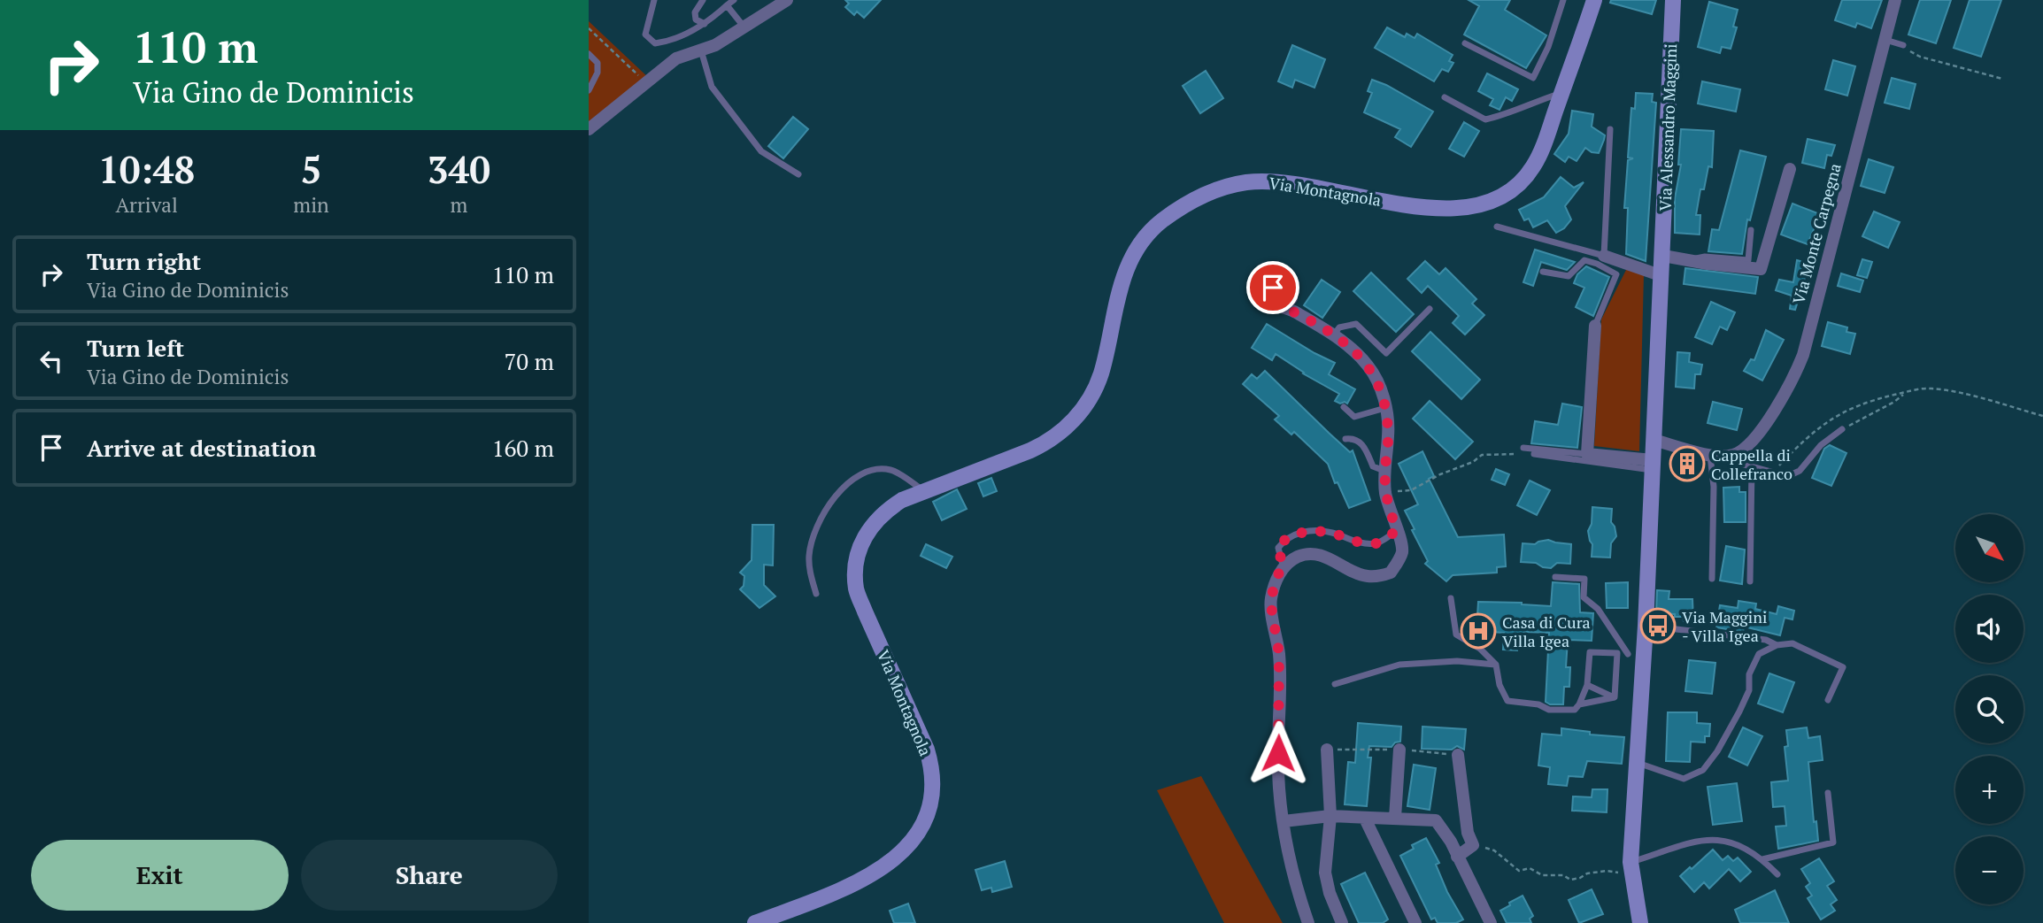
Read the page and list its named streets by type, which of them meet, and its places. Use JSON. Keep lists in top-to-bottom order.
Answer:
{
  "streets": {
    "main road": ["Via Alessandro Maggini", "Via Montagnola"],
    "street": ["Via Monte Carpegna"]
  },
  "places": {
    "building": ["Cappella di Collefranco"],
    "bus stop": ["Via Maggini - Villa Igea"],
    "hospital": ["Casa di Cura Villa Igea"]
  },
  "north": "bottom right",
  "page": {
    "turn": ["110 m", "Via Gino de Dominicis"],
    "eta": [
      "10:48",
      "Arrival",
      "5",
      "min",
      "340",
      "m"
    ],
    "list": [
      {
        "name": "Turn right",
        "note": "Via Gino de Dominicis",
        "value": "110 m"
      },
      {
        "name": "Turn left",
        "note": "Via Gino de Dominicis",
        "value": "70 m"
      },
      {
        "name": "Arrive at destination",
        "value": "160 m"
      }
    ],
    "map_buttons": ["+", "−"],
    "buttons": ["Exit", "Share"]
  }
}
